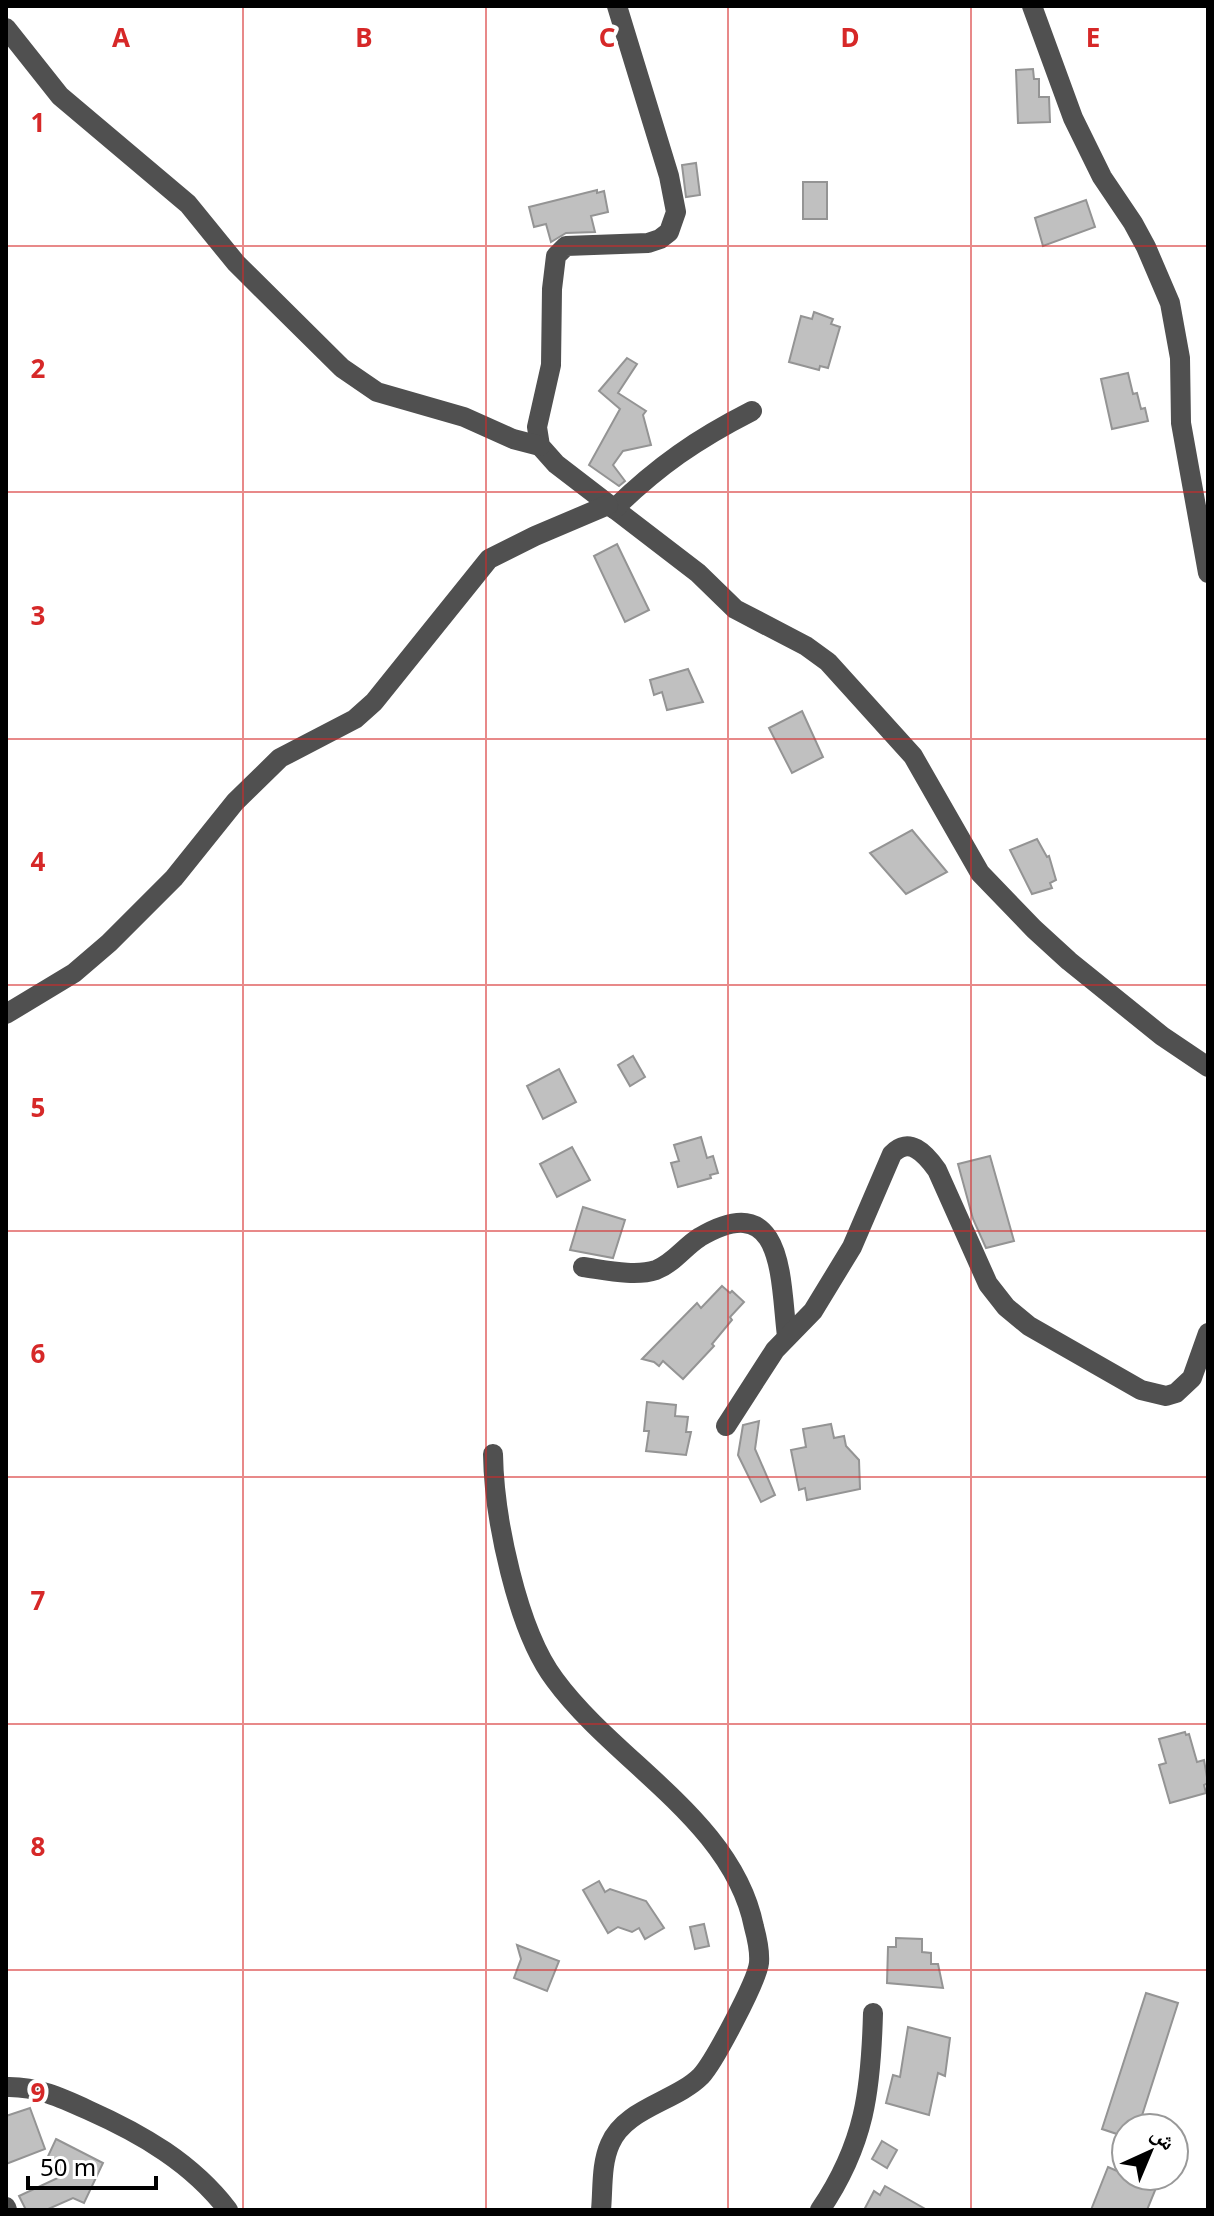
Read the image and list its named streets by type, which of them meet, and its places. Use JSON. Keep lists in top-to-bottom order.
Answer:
{
  "scale_bar": "50 m",
  "north": "top right",
  "grid": {
    "columns": [
      "A",
      "B",
      "C",
      "D",
      "E"
    ],
    "rows": [
      "1",
      "2",
      "3",
      "4",
      "5",
      "6",
      "7",
      "8",
      "9"
    ]
  }
}
